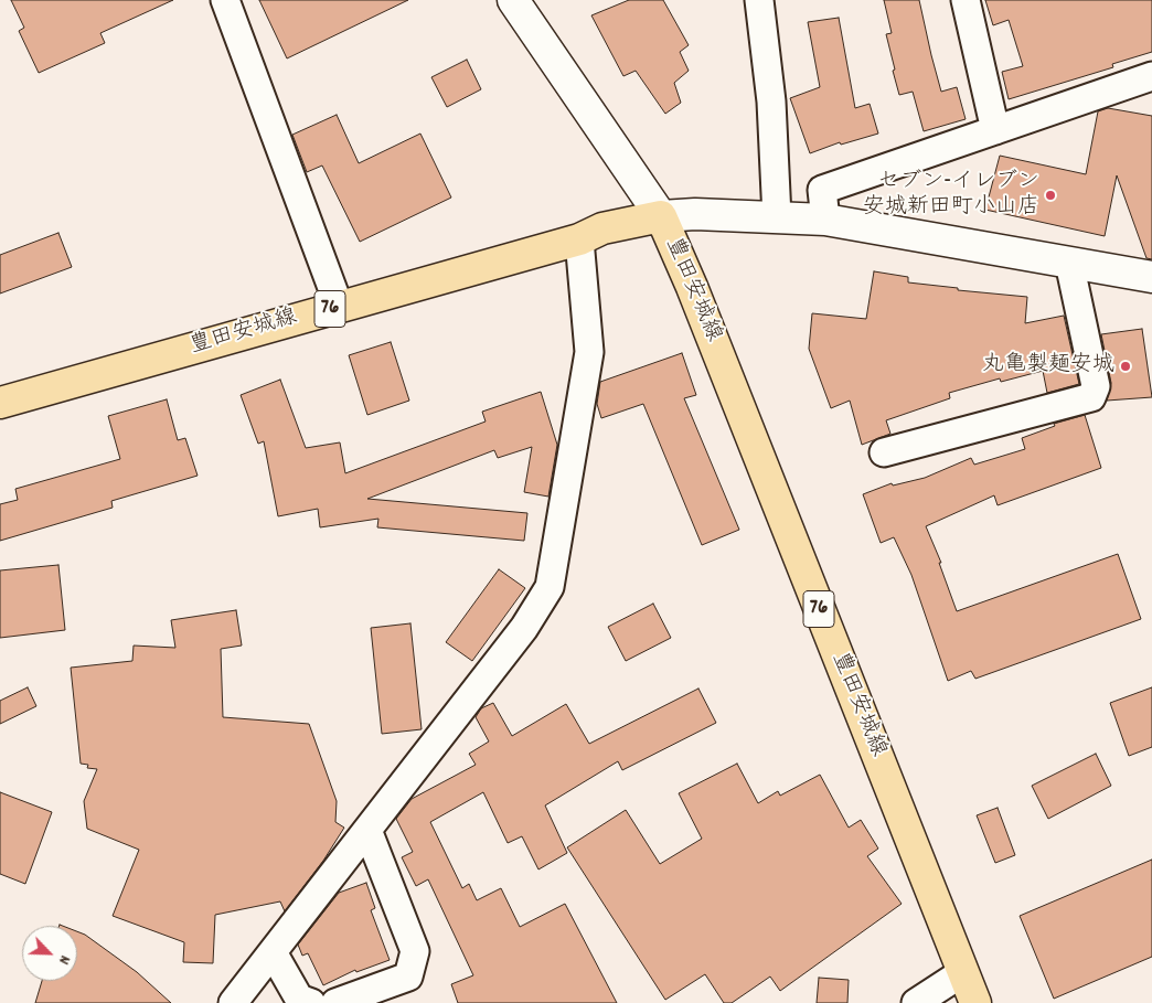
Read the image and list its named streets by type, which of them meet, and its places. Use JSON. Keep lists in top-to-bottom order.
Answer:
{
  "streets": {
    "main road": ["豊田安城線", "76"]
  },
  "places": ["セブン-イレブン 安城新田町小山店", "丸亀製麺安城"],
  "north": "bottom right"
}
